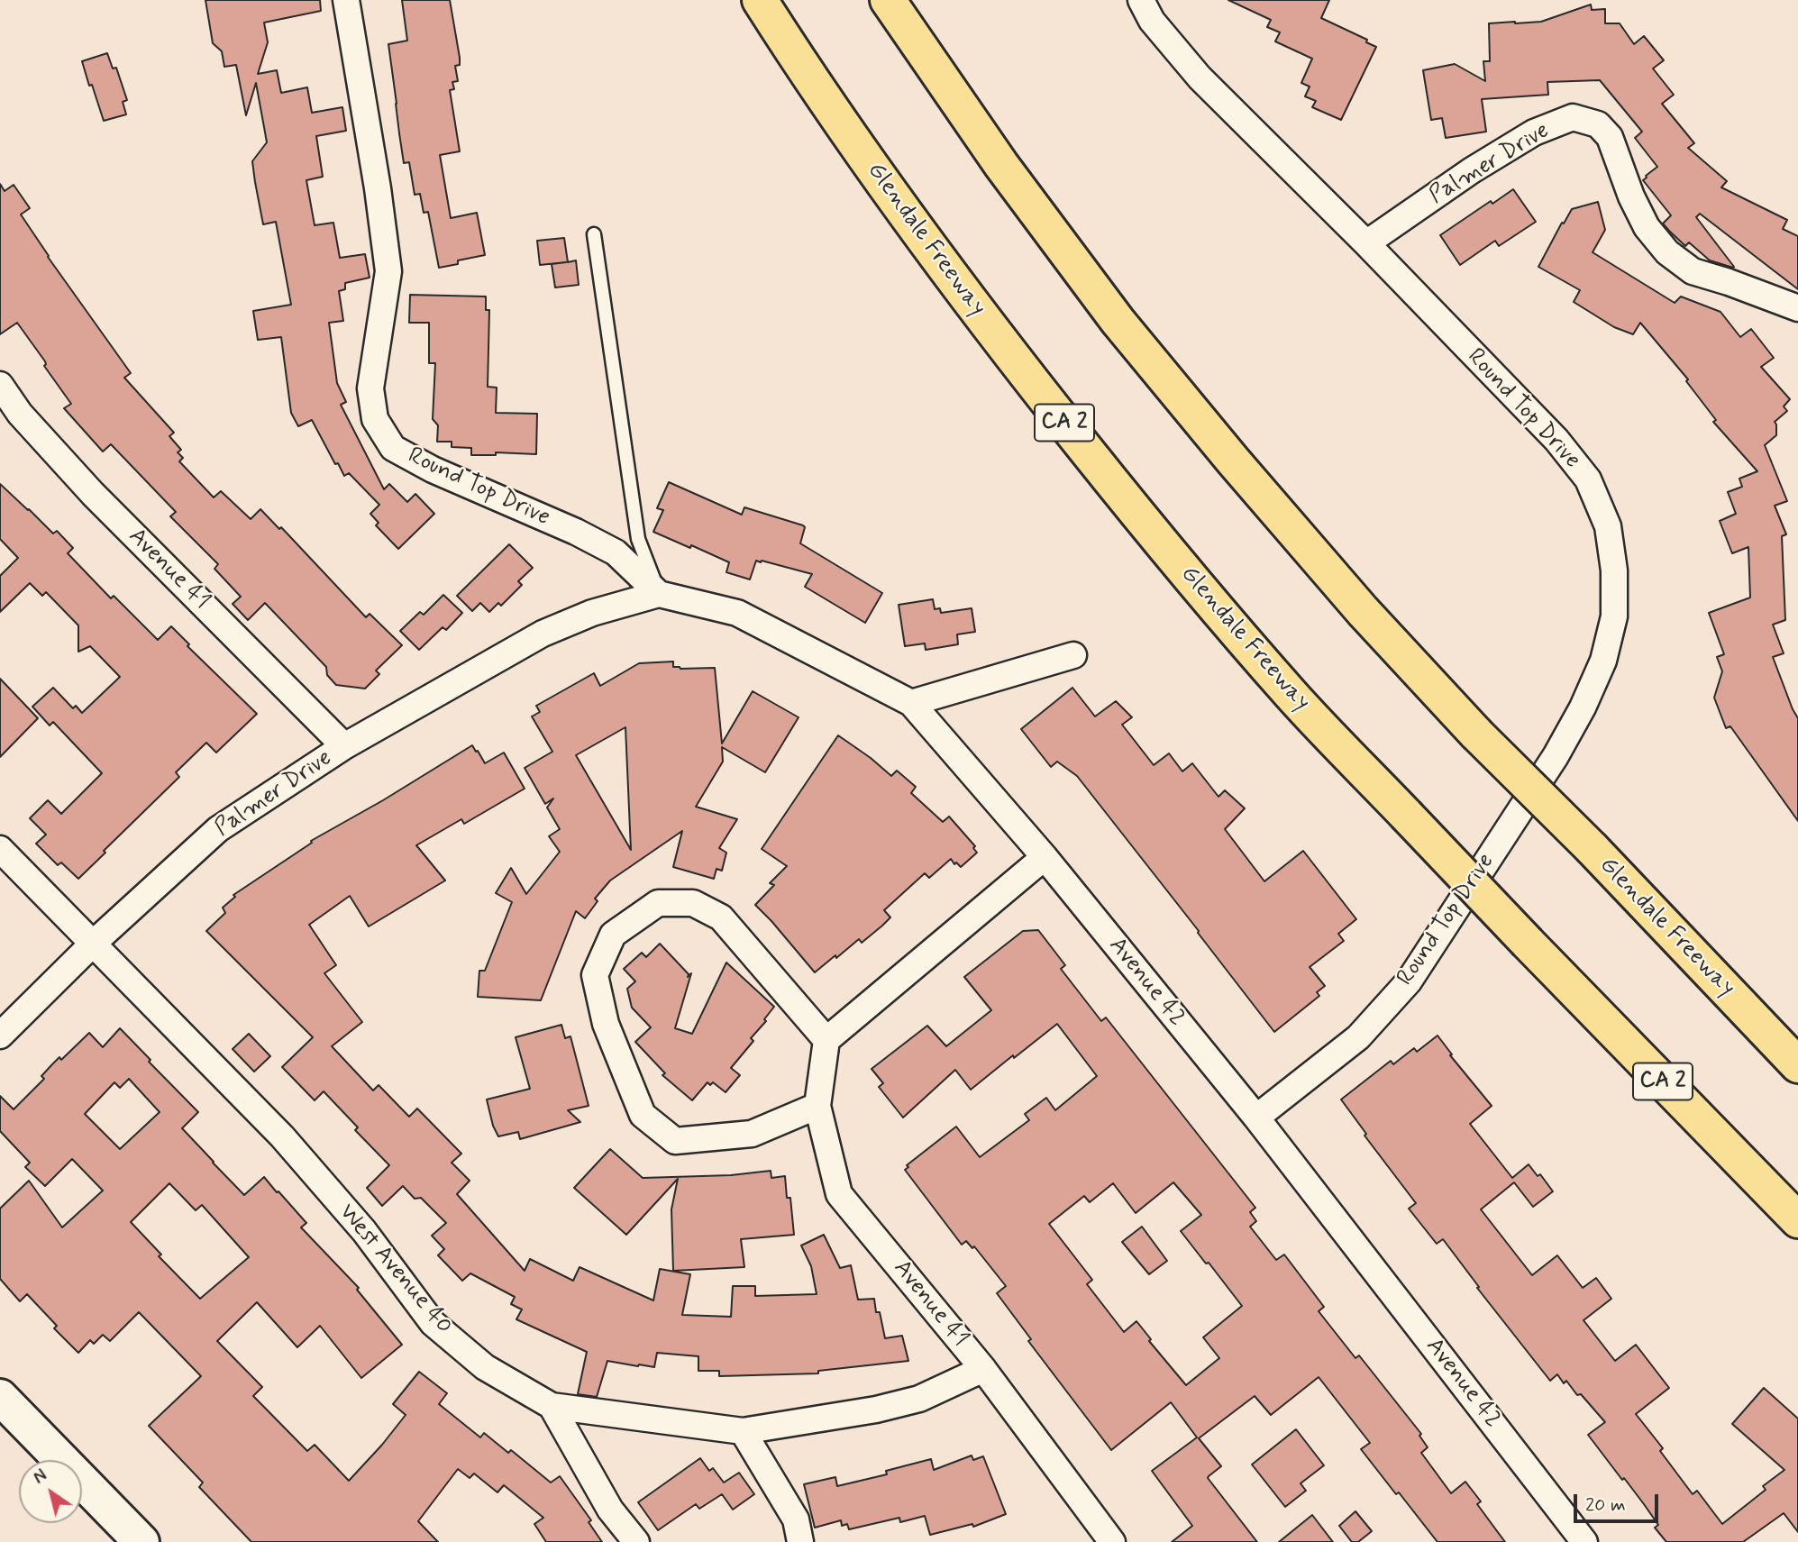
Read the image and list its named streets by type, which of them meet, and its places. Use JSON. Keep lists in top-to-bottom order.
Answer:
{
  "streets": {
    "highway": ["Glendale Freeway", "CA 2"],
    "street": [
      "Palmer Drive",
      "Round Top Drive",
      "Avenue 41",
      "Avenue 42",
      "West Avenue 40"
    ]
  },
  "crossings": [
    ["Palmer Drive", "Round Top Drive"],
    ["Palmer Drive", "Avenue 41"],
    ["Palmer Drive", "Avenue 42"],
    ["Palmer Drive", "West Avenue 40"],
    ["Round Top Drive", "Avenue 42"],
    ["Avenue 41", "West Avenue 40"]
  ],
  "scale_bar": "20 m",
  "north": "top left"
}
